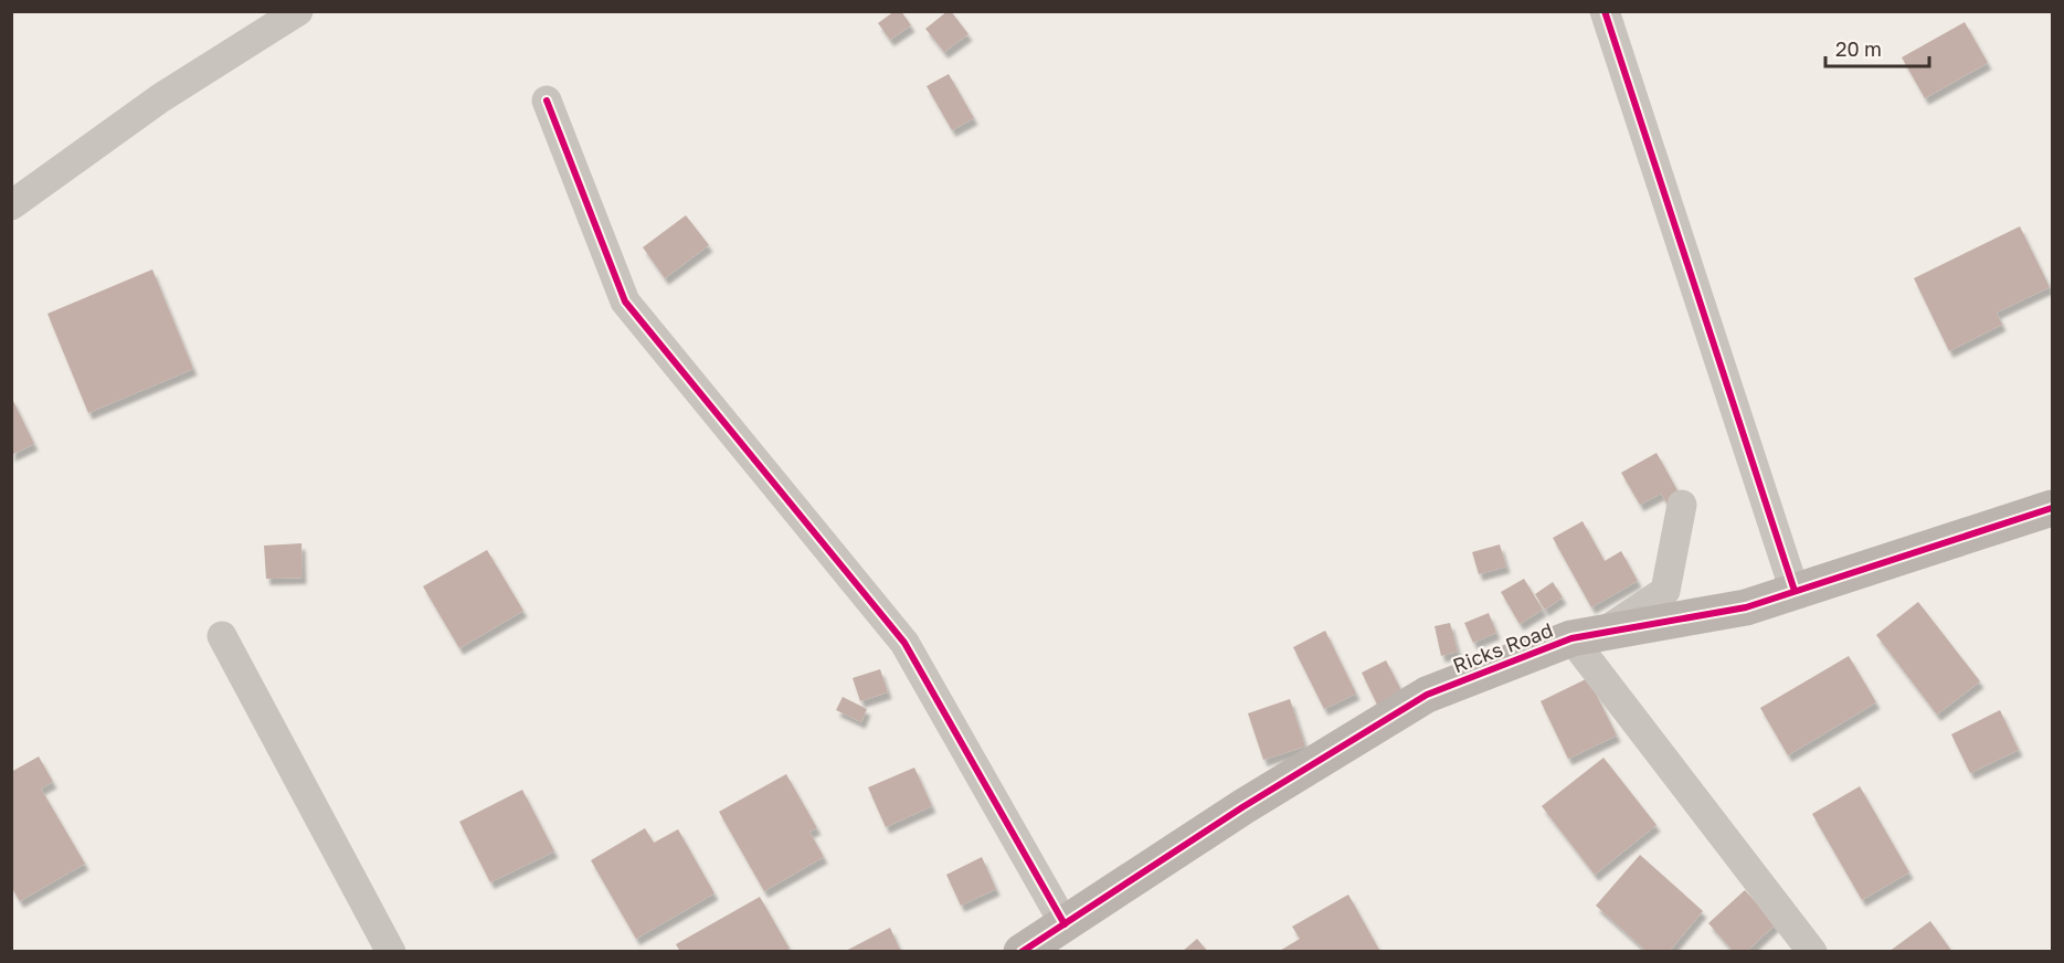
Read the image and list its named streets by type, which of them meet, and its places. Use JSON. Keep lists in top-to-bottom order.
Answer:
{
  "streets": {
    "street": ["Ricks Road"]
  },
  "scale_bar": "20 m"
}
